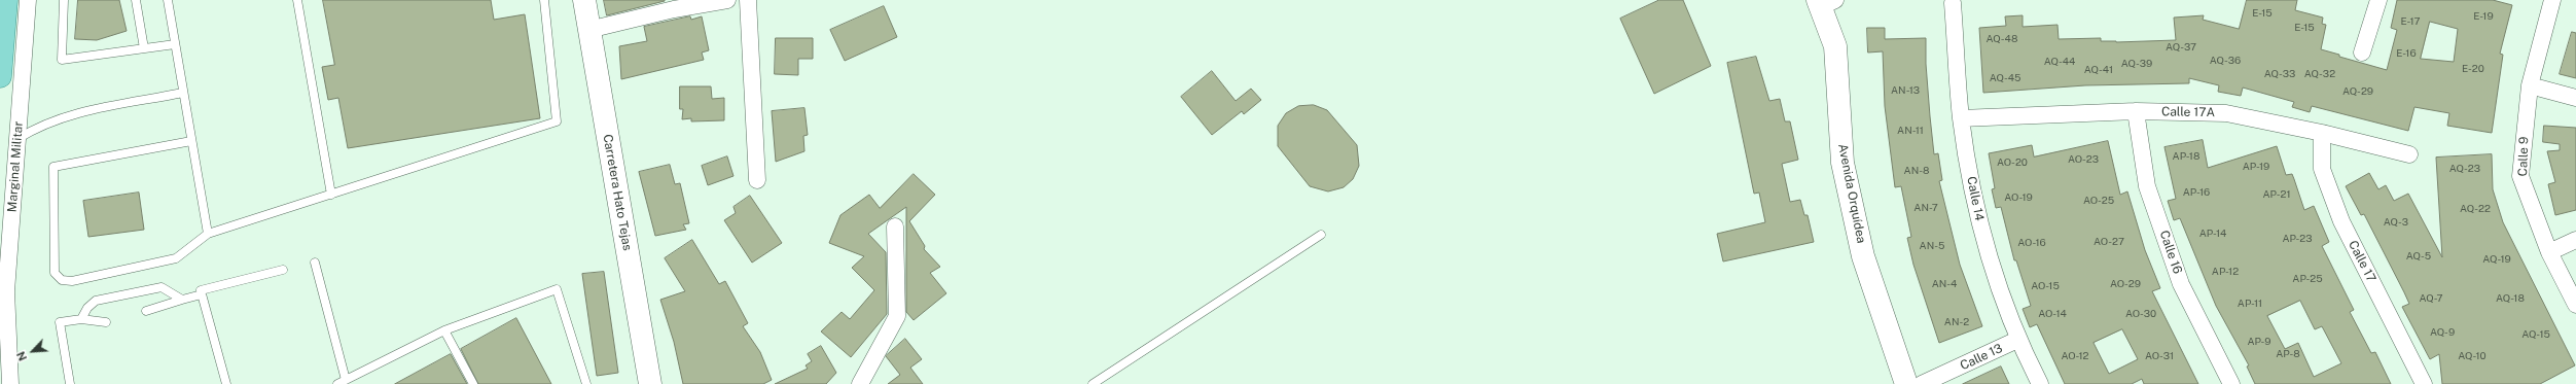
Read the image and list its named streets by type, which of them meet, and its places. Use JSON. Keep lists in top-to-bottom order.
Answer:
{
  "streets": {
    "street": [
      "Calle 17A",
      "Calle 9",
      "Marginal Militar",
      "Carretera Hato Tejas",
      "Avenida Orquídea",
      "Calle 14",
      "Calle 16",
      "Calle 17",
      "Calle 13"
    ]
  },
  "crossings": [
    ["Calle 17A", "Calle 14"],
    ["Calle 17A", "Calle 16"],
    ["Calle 17A", "Calle 17"],
    ["Calle 14", "Calle 13"]
  ],
  "house_numbers": [
    "E-15",
    "E-19",
    "E-17",
    "E-15",
    "AQ-48",
    "AQ-37",
    "E-16",
    "AQ-36",
    "AQ-44",
    "AQ-39",
    "E-20",
    "AQ-41",
    "AQ-33",
    "AQ-32",
    "AQ-45",
    "AN-13",
    "AQ-29",
    "AN-11",
    "AP-18",
    "AO-23",
    "AO-20",
    "AP-19",
    "AQ-23",
    "AN-8",
    "AP-16",
    "AP-21",
    "AO-19",
    "AO-25",
    "AN-7",
    "AQ-22",
    "AQ-3",
    "AP-14",
    "AP-23",
    "AO-27",
    "AO-16",
    "AN-5",
    "AQ-5",
    "AQ-19",
    "AP-12",
    "AP-25",
    "AN-4",
    "AO-29",
    "AO-15",
    "AQ-7",
    "AQ-18",
    "AP-11",
    "AO-14",
    "AO-30",
    "AN-2",
    "AQ-9",
    "AQ-15",
    "AP-9",
    "AP-8",
    "AO-12",
    "AO-31",
    "AQ-10"
  ],
  "north": "bottom left"
}
